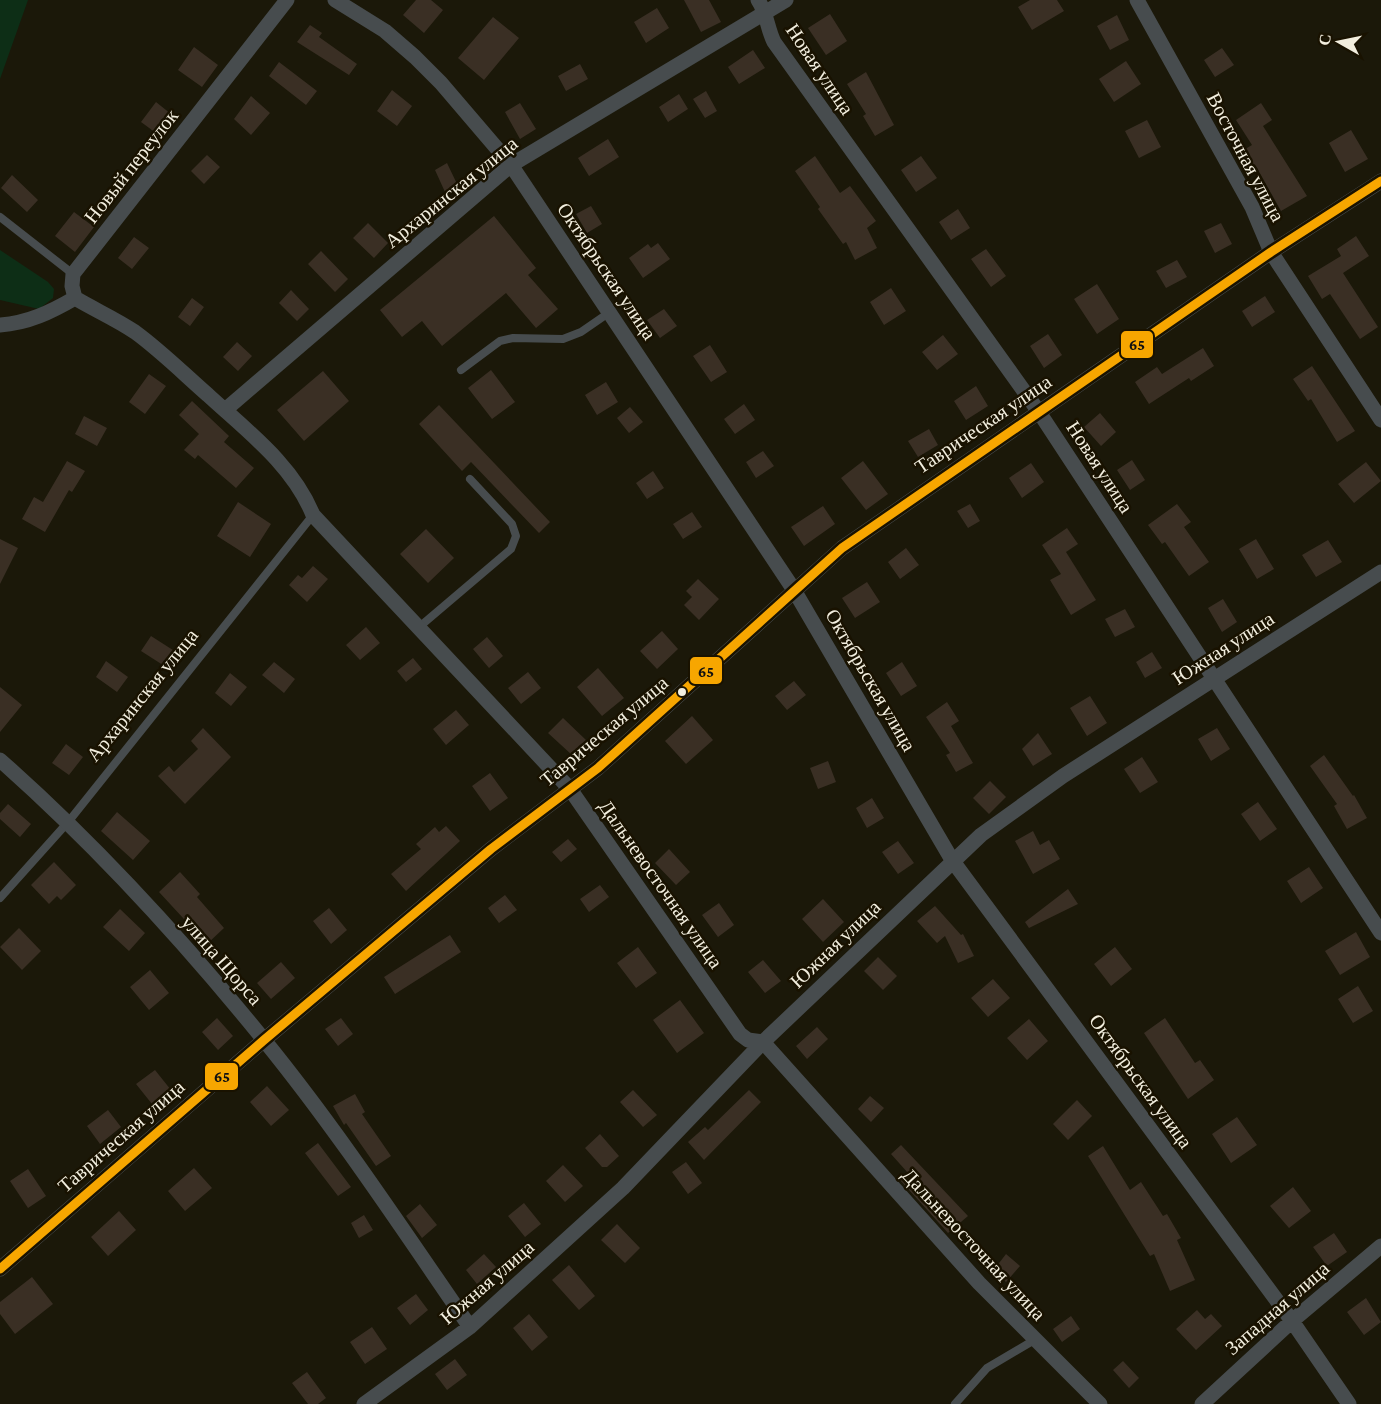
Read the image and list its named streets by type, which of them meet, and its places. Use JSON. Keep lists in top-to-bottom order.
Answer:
{
  "streets": {
    "street": [
      "Новая улица",
      "Восточная улица",
      "Новый переулок",
      "Архаринская улица",
      "Октябрьская улица",
      "Таврическая улица",
      "Южная улица",
      "Дальневосточная улица",
      "улица Щорса",
      "Западная улица"
    ]
  },
  "crossings": [
    ["Новая улица", "Архаринская улица"],
    ["Новая улица", "Таврическая улица"],
    ["Новая улица", "Южная улица"],
    ["Восточная улица", "Таврическая улица"],
    ["Архаринская улица", "Октябрьская улица"],
    ["Архаринская улица", "Дальневосточная улица"],
    ["Архаринская улица", "улица Щорса"],
    ["Октябрьская улица", "Таврическая улица"],
    ["Октябрьская улица", "Южная улица"],
    ["Октябрьская улица", "Западная улица"],
    ["Таврическая улица", "Дальневосточная улица"],
    ["Таврическая улица", "улица Щорса"],
    ["Южная улица", "Дальневосточная улица"],
    ["Южная улица", "улица Щорса"]
  ],
  "lines": ["transit line 65"],
  "north": "left"
}
